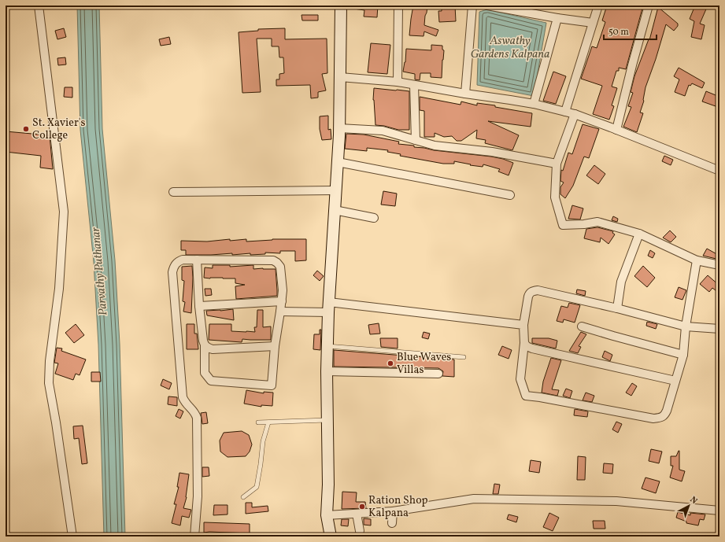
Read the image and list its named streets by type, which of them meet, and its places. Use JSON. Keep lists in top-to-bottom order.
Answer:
{
  "water": ["Aswathy Gardens Kalpana", "Parvathy Puthanar"],
  "places": ["St. Xavier's College", "Blue Waves Villas", "Ration Shop Kalpana"],
  "scale_bar": "50 m",
  "north": "top right"
}
